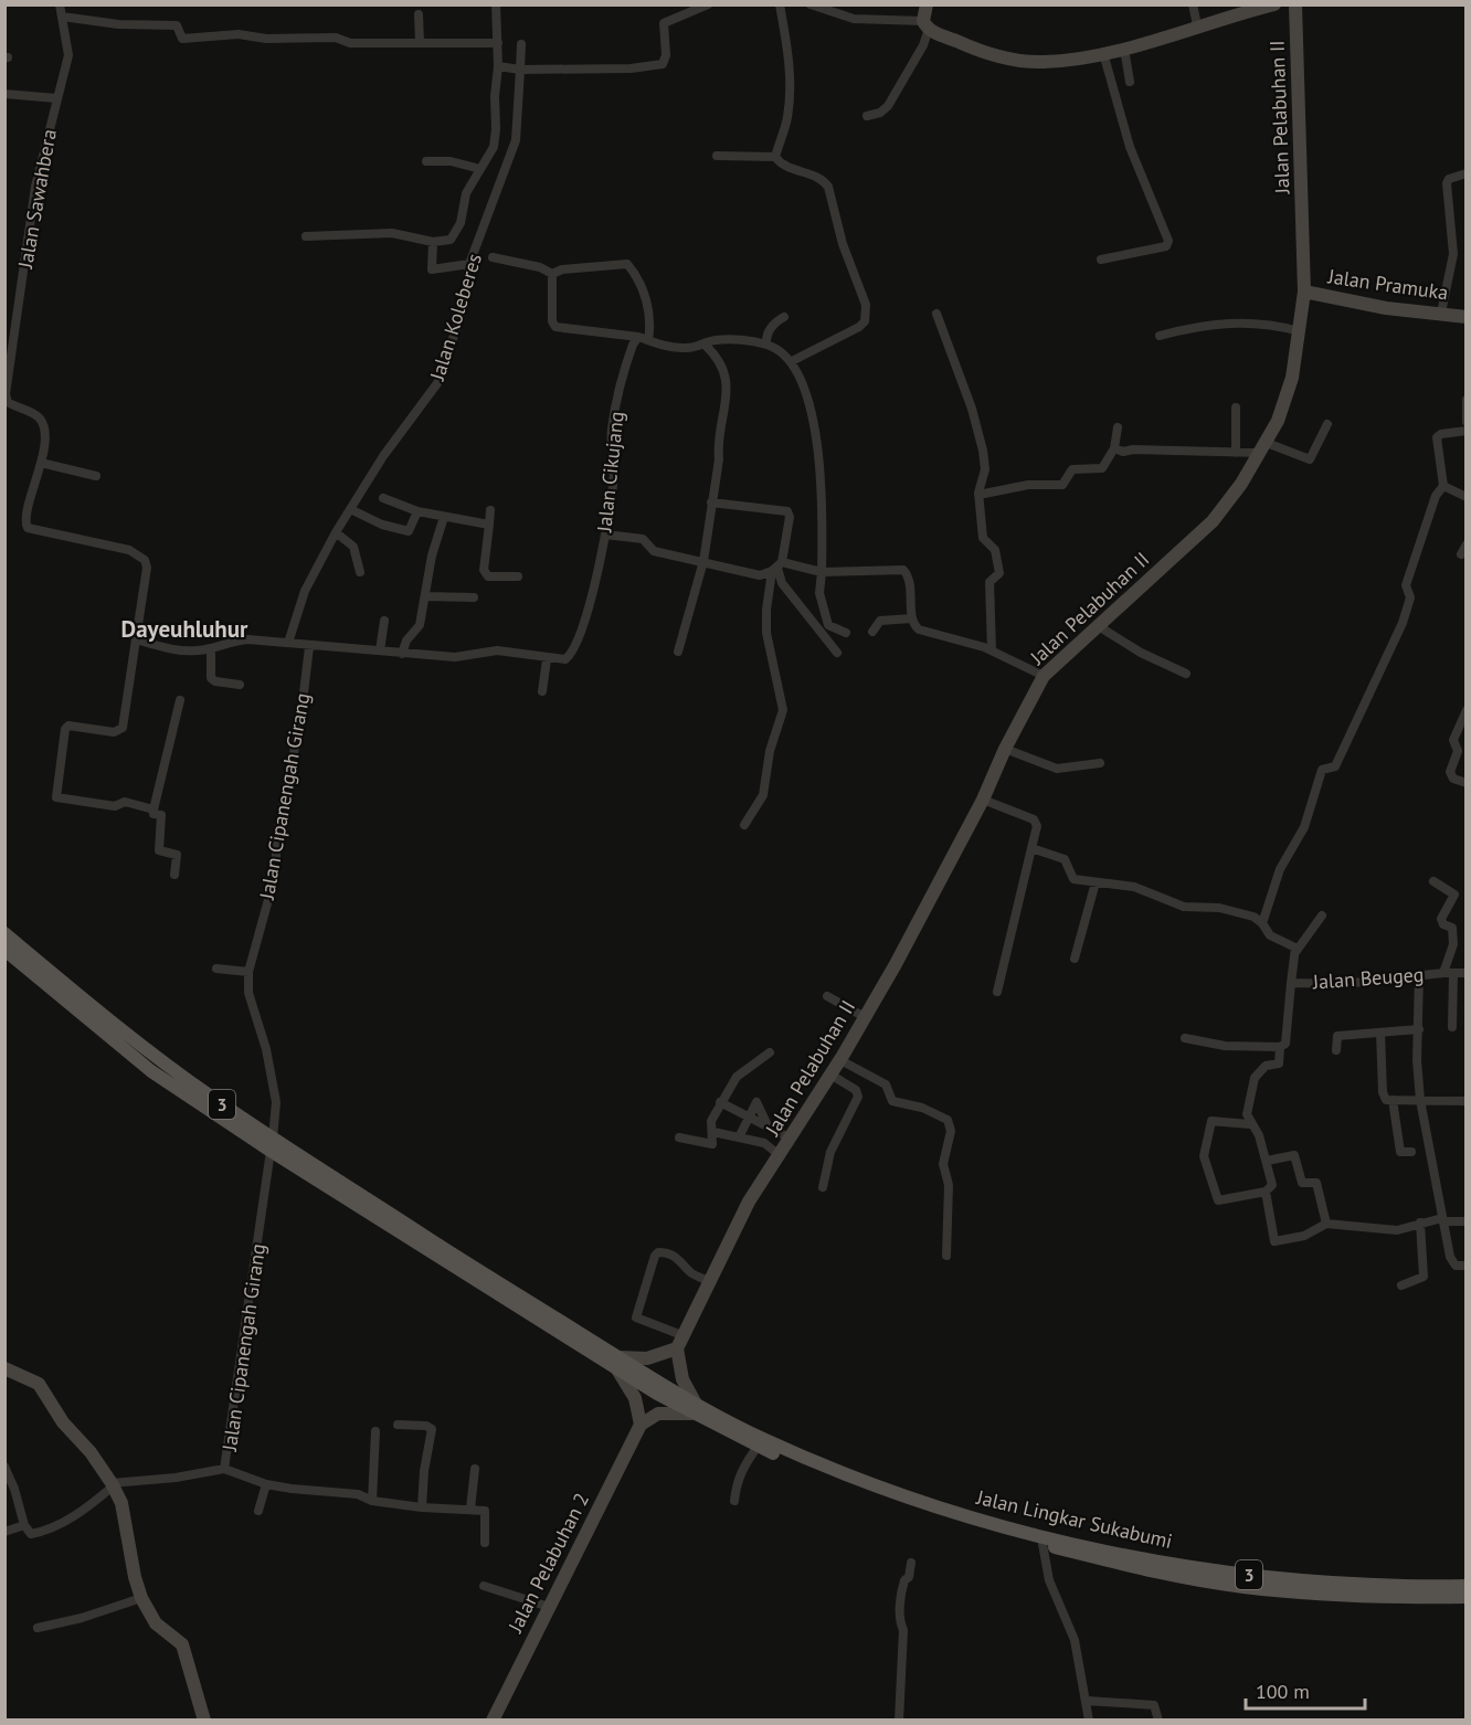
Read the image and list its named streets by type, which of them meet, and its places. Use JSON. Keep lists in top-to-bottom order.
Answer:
{
  "streets": {
    "main road": [
      "Jalan Pelabuhan II",
      "Jalan Pramuka",
      "3",
      "Jalan Lingkar Sukabumi",
      "Jalan Pelabuhan 2"
    ],
    "street": [
      "Jalan Sawahbera",
      "Jalan Koleberes",
      "Jalan Cikujang",
      "Jalan Cipanengah Girang",
      "Jalan Beugeg"
    ]
  },
  "crossings": [
    ["Jalan Pelabuhan II", "Jalan Pramuka"],
    ["Jalan Cipanengah Girang", "3"],
    ["3", "Jalan Lingkar Sukabumi"]
  ],
  "districts": ["Dayeuhluhur"],
  "scale_bar": "100 m"
}
